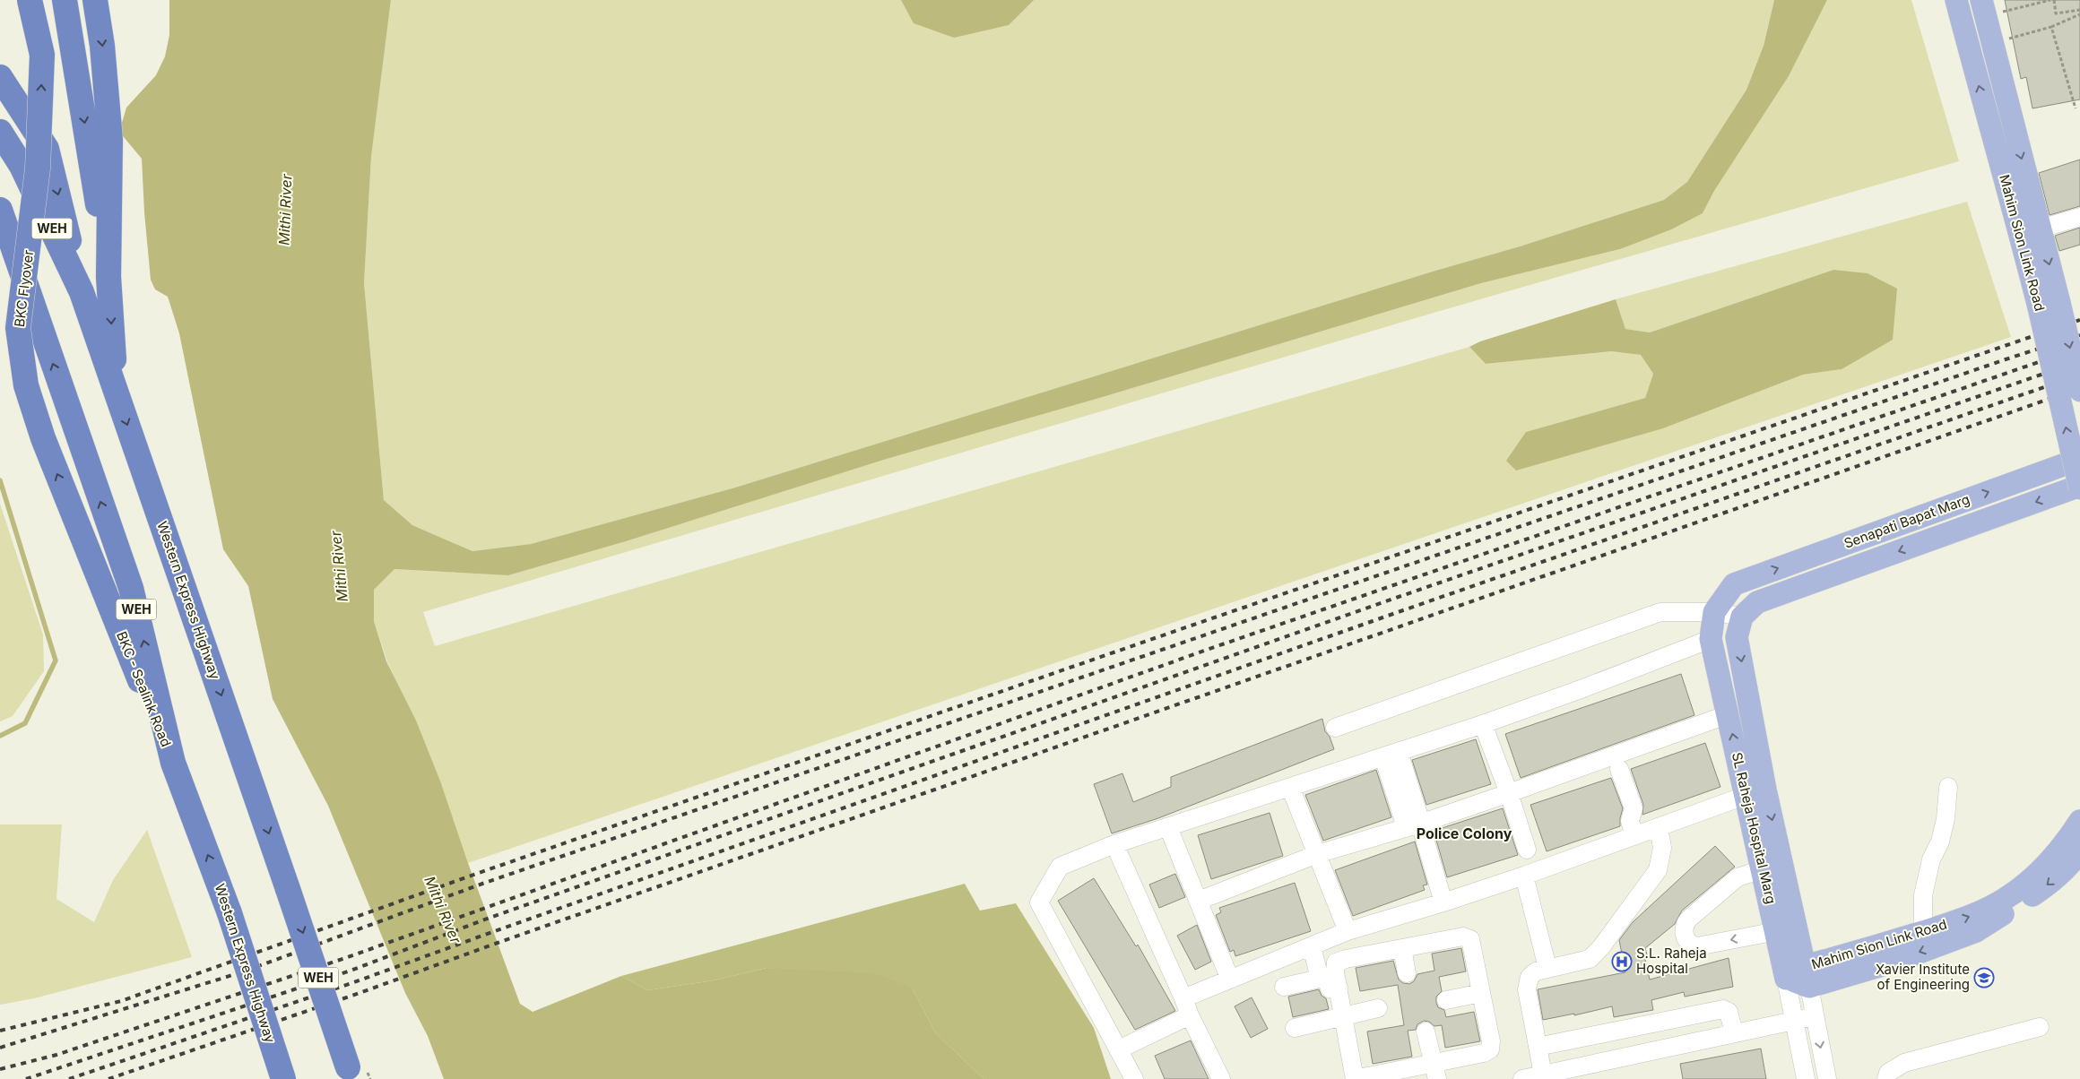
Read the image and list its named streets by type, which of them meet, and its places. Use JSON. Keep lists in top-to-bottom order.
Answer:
{
  "streets": {
    "highway": [
      "WEH",
      "BKC Flyover",
      "Western Express Highway",
      "BKC - Sealink Road"
    ],
    "main road": ["Mahim Sion Link Road", "Senapati Bapat Marg", "SL Raheja Hospital Marg"]
  },
  "crossings": [
    ["Mahim Sion Link Road", "Senapati Bapat Marg"],
    ["Mahim Sion Link Road", "SL Raheja Hospital Marg"],
    ["BKC Flyover", "BKC - Sealink Road"],
    ["Senapati Bapat Marg", "SL Raheja Hospital Marg"],
    ["Western Express Highway", "BKC - Sealink Road"]
  ],
  "districts": ["Police Colony"],
  "water": ["Mithi River"],
  "places": {
    "hospital": ["S.L. Raheja Hospital"],
    "school or university": ["Xavier Institute of Engineering"]
  }
}
